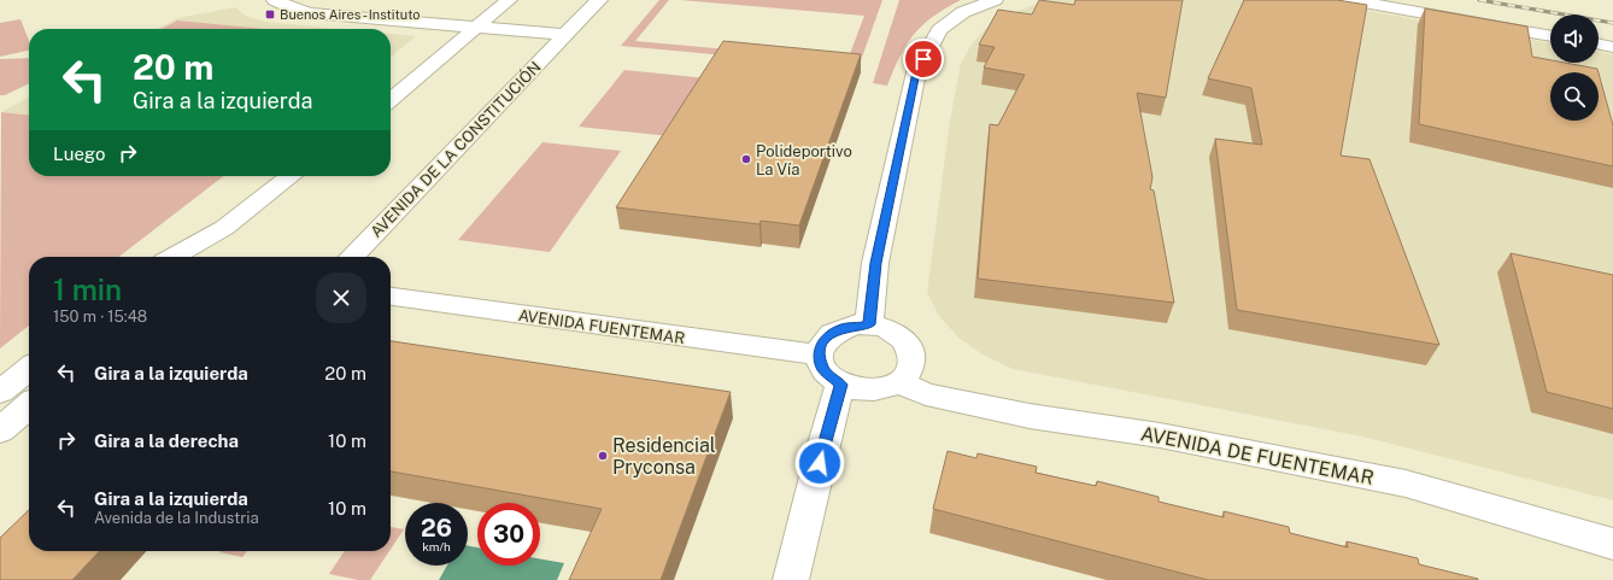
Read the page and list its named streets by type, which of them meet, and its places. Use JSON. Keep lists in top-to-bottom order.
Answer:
{
  "streets": {
    "street": ["AVENIDA DE LA CONSTITUCIÓN", "AVENIDA FUENTEMAR", "AVENIDA DE FUENTEMAR"]
  },
  "crossings": [
    ["AVENIDA FUENTEMAR", "AVENIDA DE FUENTEMAR"]
  ],
  "places": {
    "transit": ["Buenos Aires - Instituto"],
    "other": ["Polideportivo La Vía", "Residencial Pryconsa"]
  },
  "page": {
    "turn": ["20 m", "Gira a la izquierda"],
    "then": "Luego",
    "heading": ["1 min", "150 m · 15:48"],
    "list": [
      {
        "name": "Gira a la izquierda",
        "value": "20 m"
      },
      {
        "name": "Gira a la derecha",
        "value": "10 m"
      },
      {
        "name": "Gira a la izquierda",
        "note": "Avenida de la Industria",
        "value": "10 m"
      }
    ],
    "speed": "26 km/h",
    "limit": "30"
  }
}
